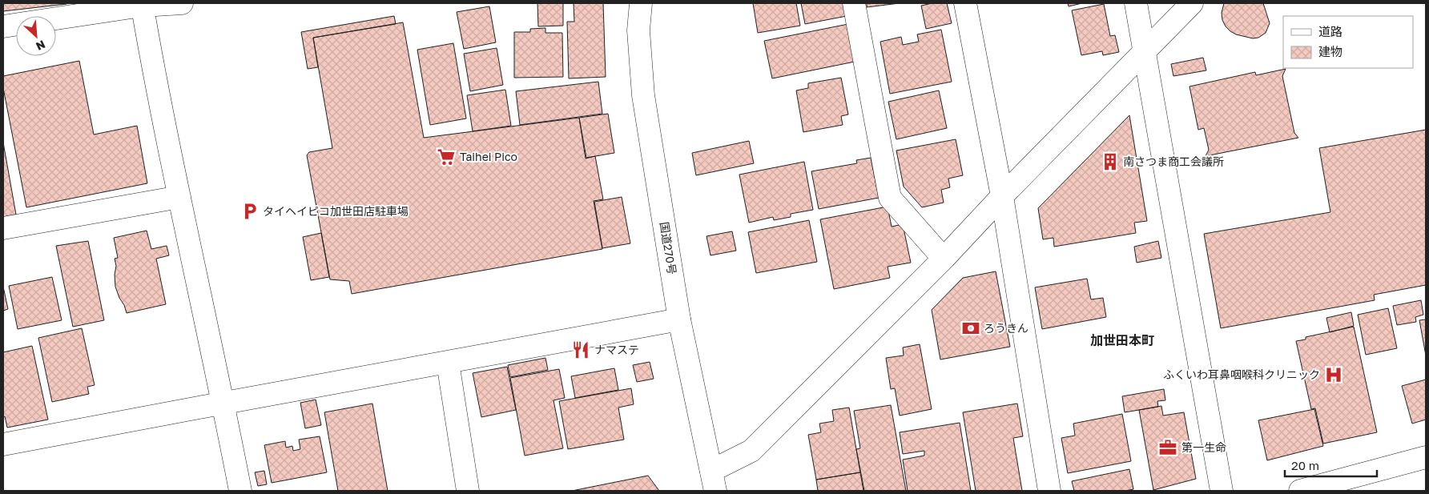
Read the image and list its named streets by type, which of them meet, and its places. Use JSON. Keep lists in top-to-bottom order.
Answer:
{
  "streets": {
    "main road": ["国道270号"]
  },
  "districts": ["加世田本町"],
  "places": {
    "supermarket": ["Taihei Pico"],
    "building": ["南さつま商工会議所"],
    "parking": ["タイヘイピコ加世田店駐車場"],
    "bank": ["ろうきん"],
    "restaurant": ["ナマステ"],
    "hospital": ["ふくいわ耳鼻咽喉科クリニック"],
    "office": ["第一生命"]
  },
  "legend": ["道路", "建物"],
  "scale_bar": "20 m",
  "north": "bottom right"
}
